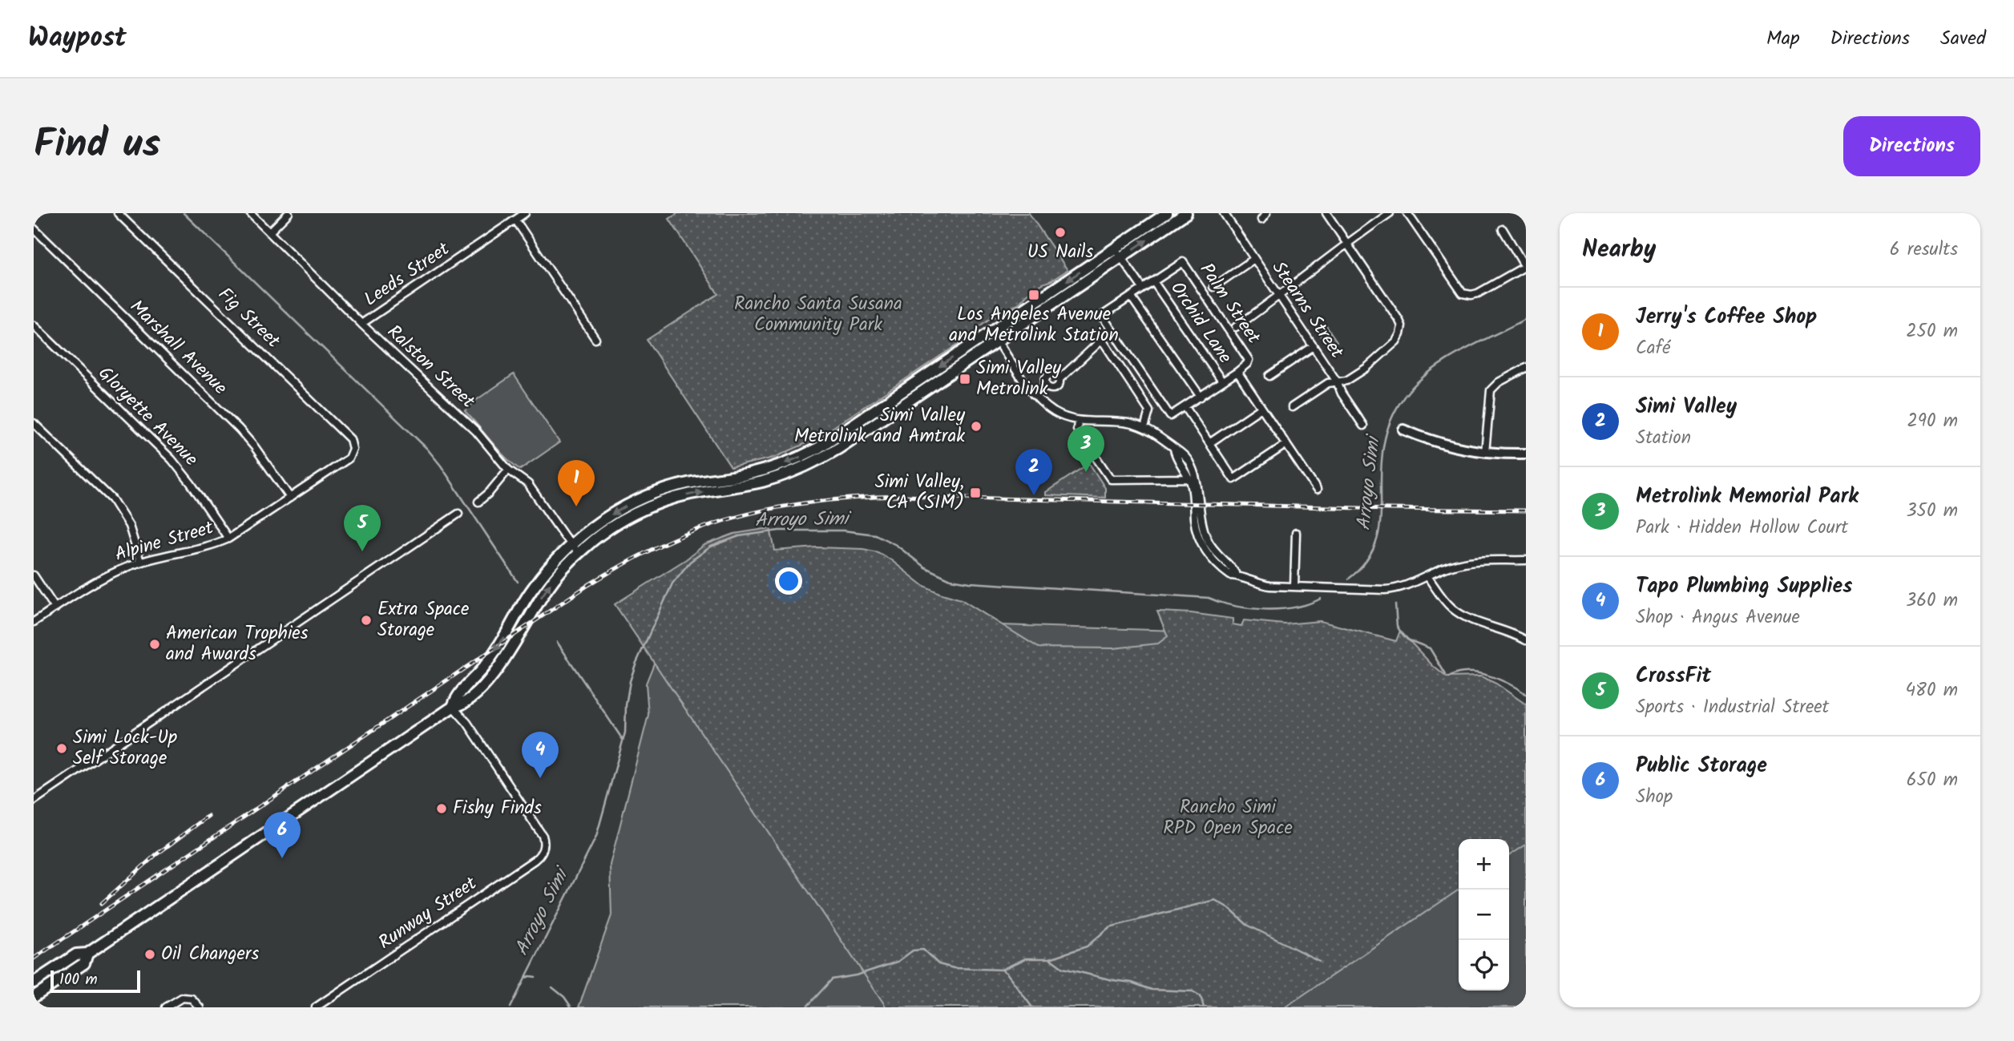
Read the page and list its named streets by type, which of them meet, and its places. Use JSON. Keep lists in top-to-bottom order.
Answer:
{
  "streets": {
    "street": [
      "Leeds Street",
      "Palm Street",
      "Stearns Street",
      "Fig Street",
      "Orchid Lane",
      "Marshall Avenue",
      "Ralston Street",
      "Gloryette Avenue",
      "Alpine Street",
      "Runway Street"
    ]
  },
  "crossings": [
    ["Leeds Street", "Ralston Street"],
    ["Palm Street", "Orchid Lane"],
    ["Fig Street", "Alpine Street"],
    ["Marshall Avenue", "Alpine Street"],
    ["Gloryette Avenue", "Alpine Street"]
  ],
  "water": ["Arroyo Simi"],
  "parks": ["Rancho Santa Susana Community Park", "Rancho Simi RPD Open Space"],
  "places": {
    "other": [
      "US Nails",
      "Simi Valley Metrolink and Amtrak",
      "Extra Space Storage",
      "American Trophies and Awards",
      "Simi Lock-Up Self Storage",
      "Fishy Finds",
      "Oil Changers"
    ],
    "transit": ["Los Angeles Avenue and Metrolink Station", "Simi Valley Metrolink", "Simi Valley, CA (SIM)"]
  },
  "scale_bar": "100 m",
  "page": {
    "header": "Waypost",
    "nav": ["Map", "Directions", "Saved"],
    "title": "Find us",
    "buttons": "Directions",
    "heading": ["Nearby", "6 results"],
    "list": [
      {
        "mark": "1",
        "name": "Jerry's Coffee Shop",
        "note": "Café",
        "value": "250 m"
      },
      {
        "mark": "2",
        "name": "Simi Valley",
        "note": "Station",
        "value": "290 m"
      },
      {
        "mark": "3",
        "name": "Metrolink Memorial Park",
        "note": "Park · Hidden Hollow Court",
        "value": "350 m"
      },
      {
        "mark": "4",
        "name": "Tapo Plumbing Supplies",
        "note": "Shop · Angus Avenue",
        "value": "360 m"
      },
      {
        "mark": "5",
        "name": "CrossFit",
        "note": "Sports · Industrial Street",
        "value": "480 m"
      },
      {
        "mark": "6",
        "name": "Public Storage",
        "note": "Shop",
        "value": "650 m"
      }
    ],
    "pins": [
      "3",
      "2",
      "1",
      "5",
      "4",
      "6"
    ],
    "map_buttons": ["+", "−"],
    "scale": "100 m"
  }
}
